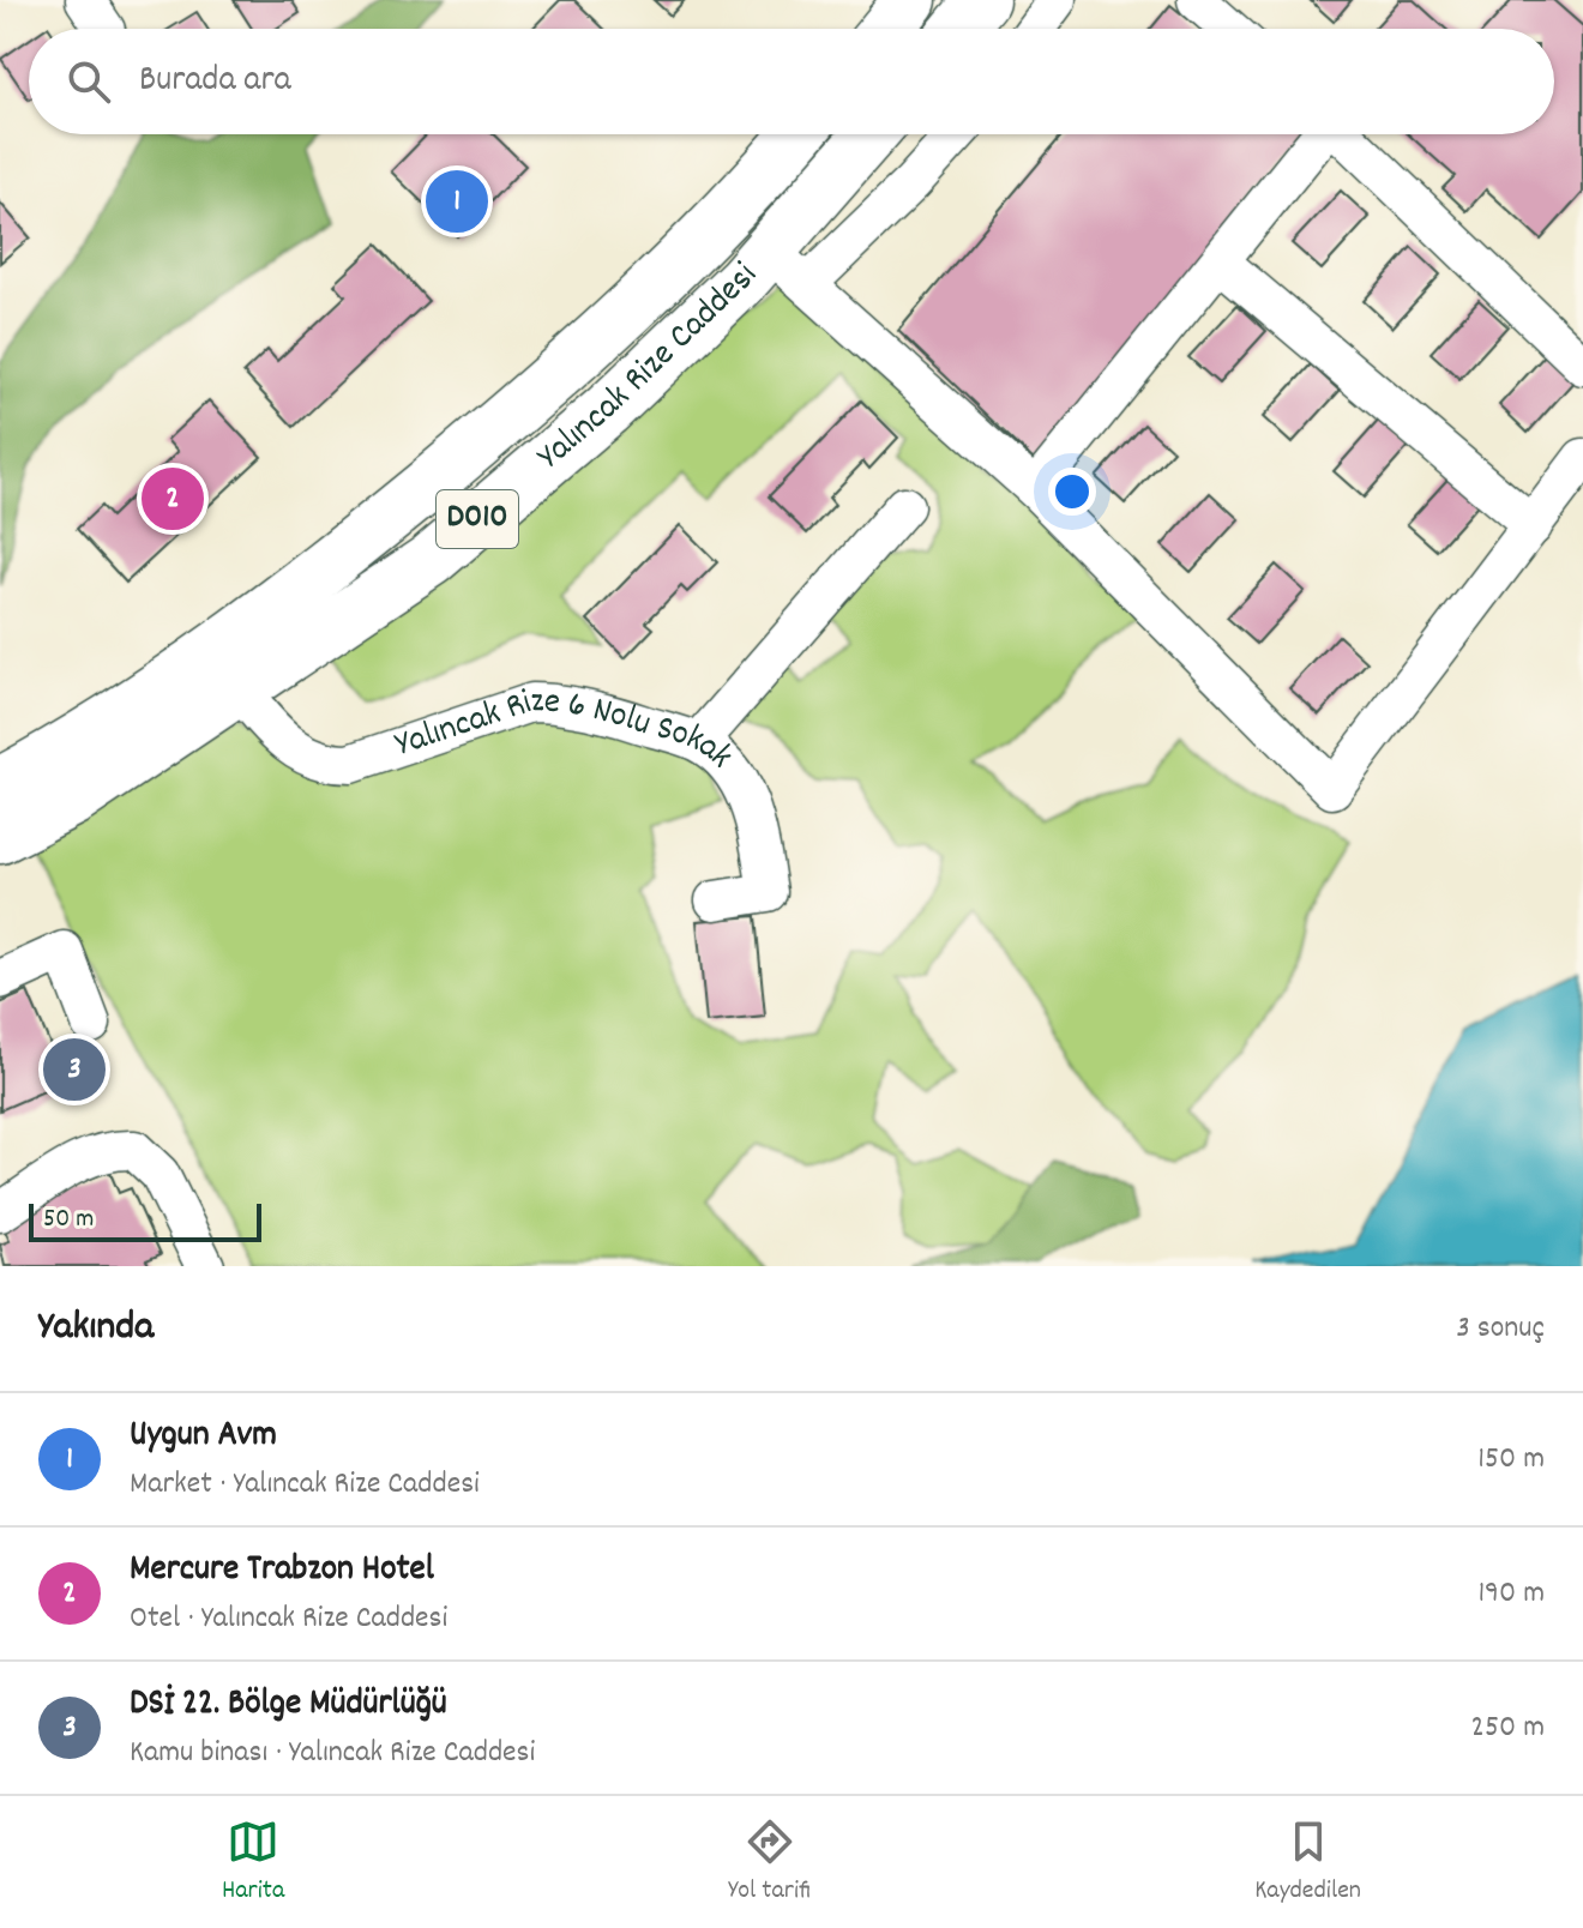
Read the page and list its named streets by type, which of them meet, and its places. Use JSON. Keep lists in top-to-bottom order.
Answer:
{
  "streets": {
    "highway": ["Yalıncak Rize Caddesi", "D010"],
    "lane": ["Yalıncak Rize 6 Nolu Sokak"]
  },
  "crossings": [
    ["Yalıncak Rize Caddesi", "Yalıncak Rize 6 Nolu Sokak"]
  ],
  "scale_bar": "50 m",
  "page": {
    "search": "Burada ara",
    "pins": ["1", "2", "3"],
    "scale": "50 m",
    "heading": ["Yakında", "3 sonuç"],
    "list": [
      {
        "mark": "1",
        "name": "Uygun Avm",
        "note": "Market · Yalıncak Rize Caddesi",
        "value": "150 m"
      },
      {
        "mark": "2",
        "name": "Mercure Trabzon Hotel",
        "note": "Otel · Yalıncak Rize Caddesi",
        "value": "190 m"
      },
      {
        "mark": "3",
        "name": "DSİ 22. Bölge Müdürlüğü",
        "note": "Kamu binası · Yalıncak Rize Caddesi",
        "value": "250 m"
      }
    ],
    "nav": ["Harita", "Yol tarifi", "Kaydedilen"]
  }
}
